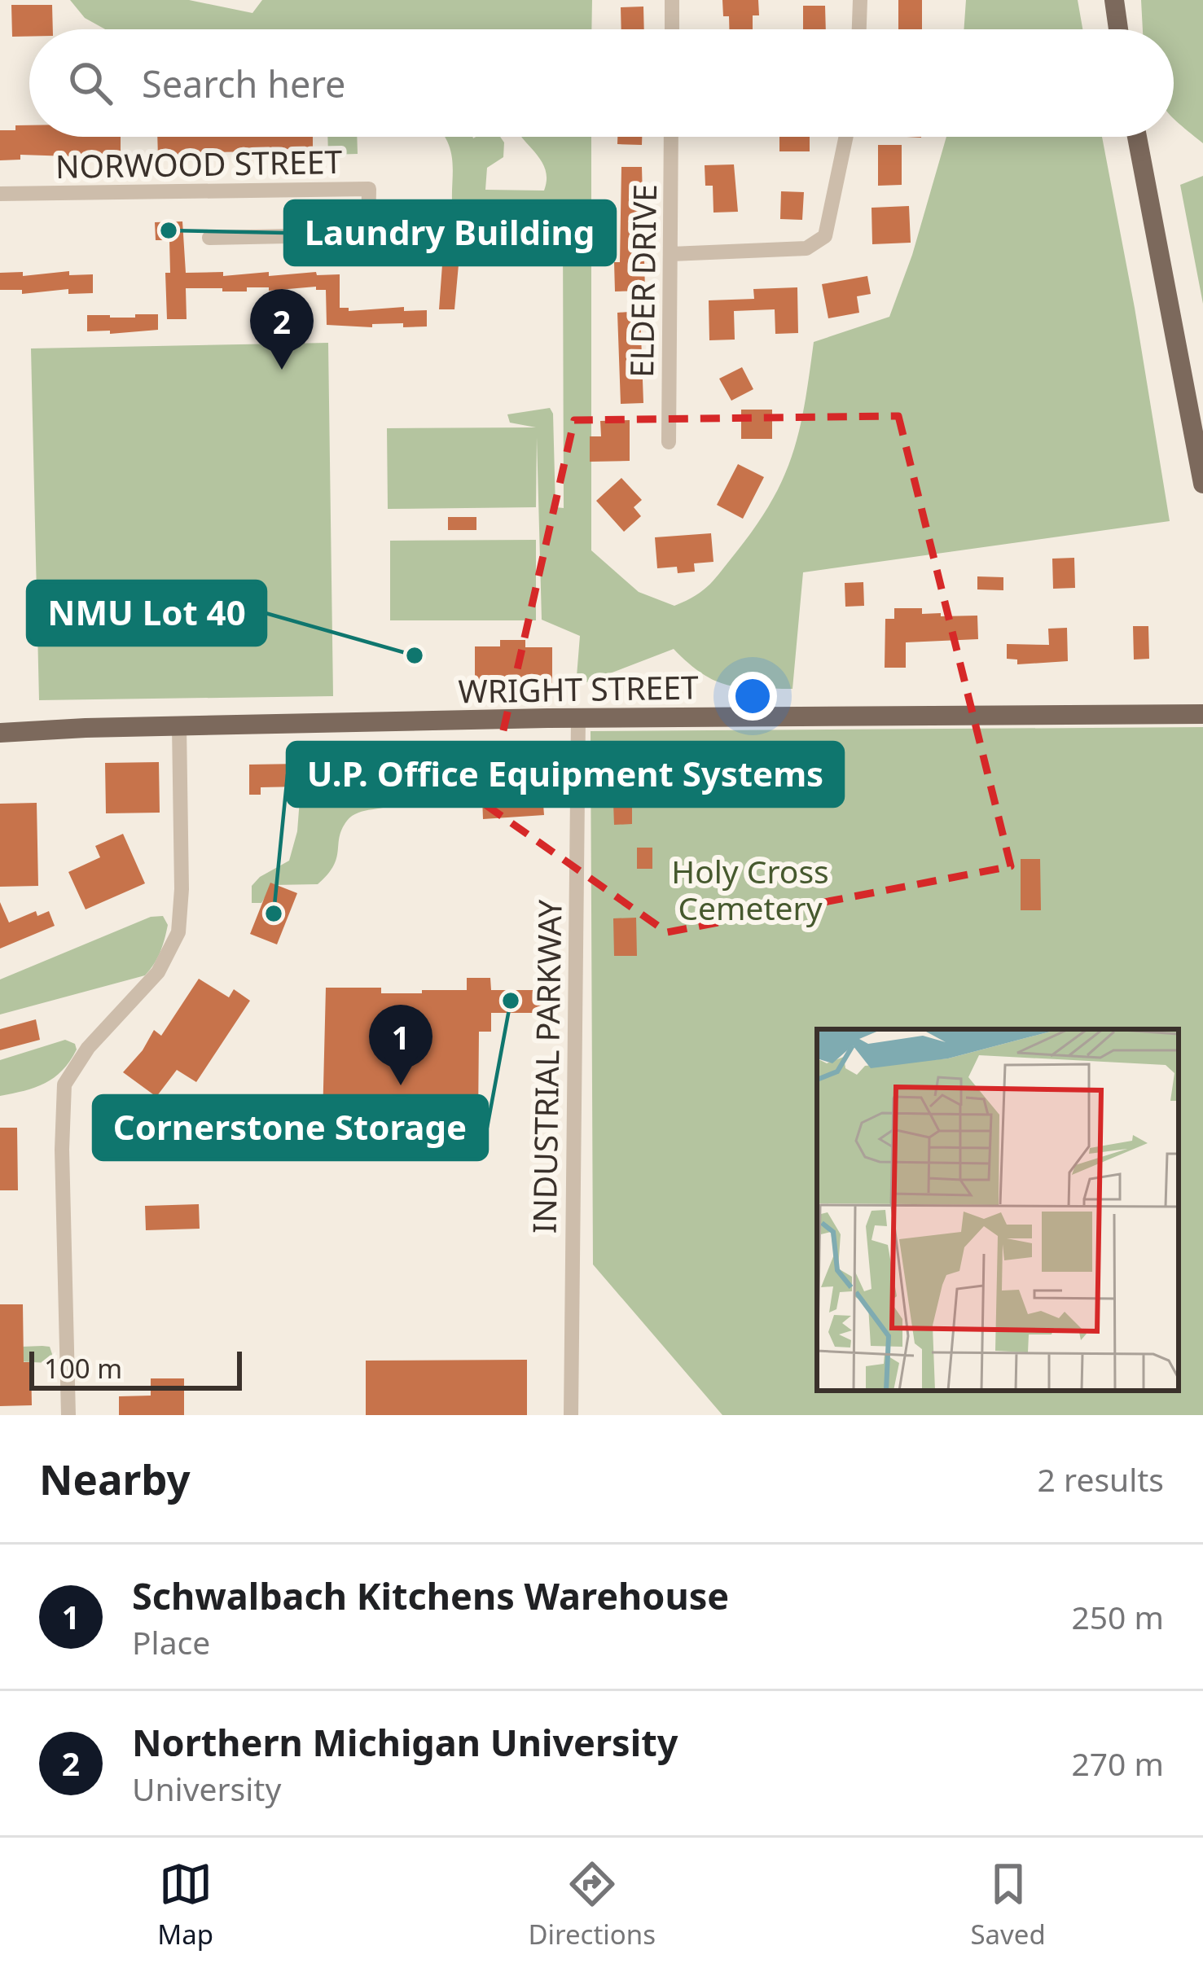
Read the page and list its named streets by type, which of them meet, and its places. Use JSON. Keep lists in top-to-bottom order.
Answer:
{
  "streets": {
    "main road": ["WRIGHT STREET"],
    "street": ["NORWOOD STREET", "ELDER DRIVE", "INDUSTRIAL PARKWAY"]
  },
  "crossings": [
    ["WRIGHT STREET", "INDUSTRIAL PARKWAY"]
  ],
  "parks": ["Holy Cross Cemetery"],
  "places": [
    "Laundry Building",
    "NMU Lot 40",
    "U.P. Office Equipment Systems",
    "Cornerstone Storage"
  ],
  "scale_bar": "100 m",
  "page": {
    "search": "Search here",
    "pins": ["2", "1"],
    "scale": "100 m",
    "heading": ["Nearby", "2 results"],
    "list": [
      {
        "mark": "1",
        "name": "Schwalbach Kitchens Warehouse",
        "note": "Place",
        "value": "250 m"
      },
      {
        "mark": "2",
        "name": "Northern Michigan University",
        "note": "University",
        "value": "270 m"
      }
    ],
    "nav": ["Map", "Directions", "Saved"]
  }
}
